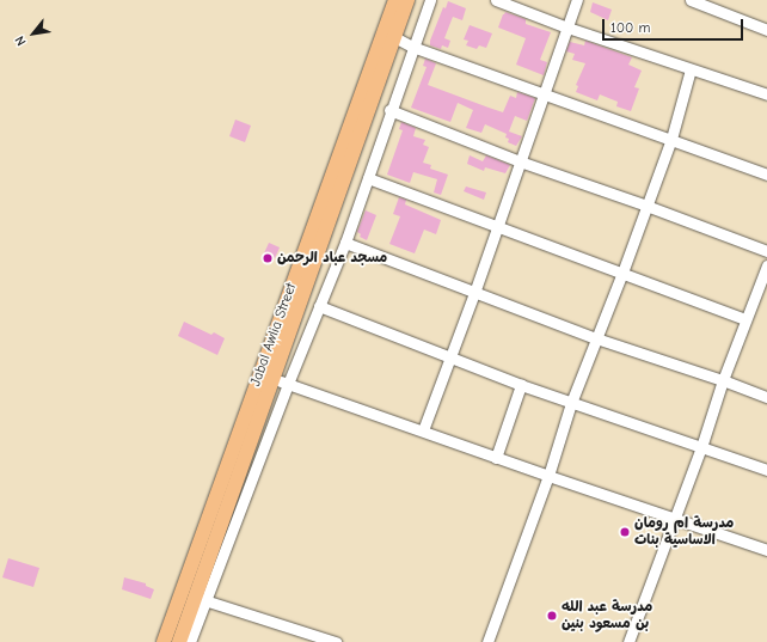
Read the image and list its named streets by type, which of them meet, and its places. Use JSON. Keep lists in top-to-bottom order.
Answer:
{
  "streets": {
    "main road": ["Jabal Awlia Street"]
  },
  "places": ["مسجد عباد الرحمن", "مدرسة ام رومان الاساسية بنات", "مدرسة عبد الله بن مسعود بنين"],
  "scale_bar": "100 m",
  "north": "bottom left"
}
